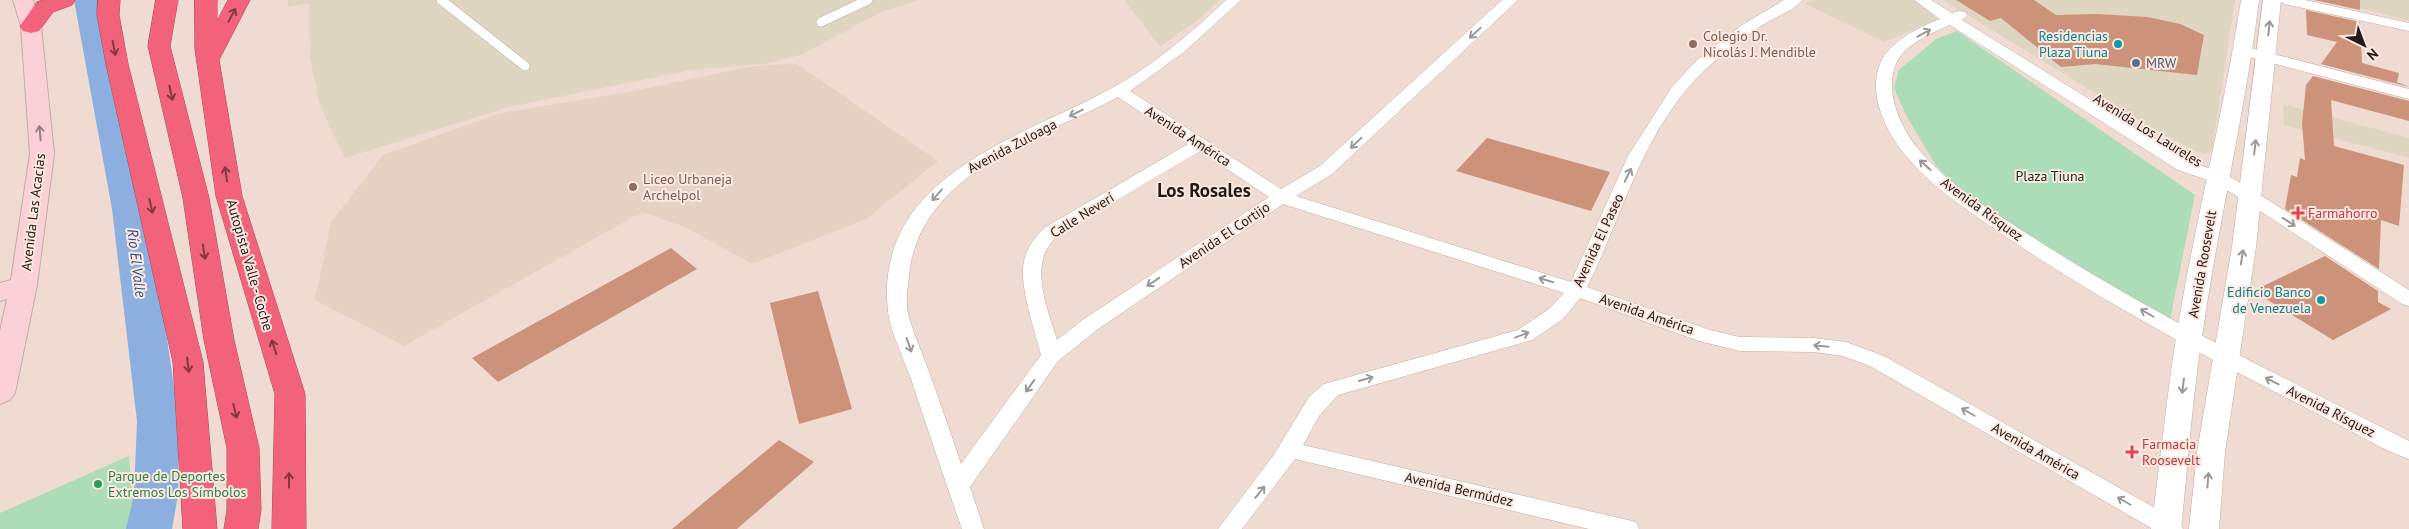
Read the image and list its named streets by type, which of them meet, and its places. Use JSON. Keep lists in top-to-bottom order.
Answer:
{
  "streets": {
    "highway": ["Autopista Valle - Coche"],
    "main road": ["Avenida Las Acacias"],
    "street": [
      "Avenida Los Laureles",
      "Avenida América",
      "Avenida Zuloaga",
      "Avenida Rísquez",
      "Calle Neverí",
      "Avenida El Cortijo",
      "Avenida El Paseo",
      "Avenida Roosevelt",
      "Avenida Bermúdez"
    ]
  },
  "crossings": [
    ["Avenida Los Laureles", "Avenida Rísquez"],
    ["Avenida Los Laureles", "Avenida Roosevelt"],
    ["Avenida América", "Avenida Zuloaga"],
    ["Avenida América", "Calle Neverí"],
    ["Avenida América", "Avenida El Cortijo"],
    ["Avenida América", "Avenida El Paseo"],
    ["Avenida América", "Avenida Roosevelt"],
    ["Avenida Zuloaga", "Avenida El Cortijo"],
    ["Avenida Rísquez", "Avenida Roosevelt"],
    ["Calle Neverí", "Avenida El Cortijo"],
    ["Avenida El Paseo", "Avenida Bermúdez"]
  ],
  "one_way": [
    "Avenida América",
    "Avenida Zuloaga",
    "Avenida Rísquez",
    "Avenida Las Acacias",
    "Avenida El Cortijo",
    "Avenida El Paseo"
  ],
  "districts": ["Los Rosales"],
  "water": ["Río El Valle"],
  "parks": ["Plaza Tiuna"],
  "places": {
    "other": [
      "Colegio Dr. Nicolás J. Mendible",
      "Residencias Plaza Tiuna",
      "MRW",
      "Liceo Urbaneja Archelpol",
      "Edificio Banco de Venezuela",
      "Parque de Deportes Extremos Los Símbolos"
    ],
    "health": ["Farmahorro", "Farmacia Roosevelt"]
  },
  "north": "bottom right"
}
